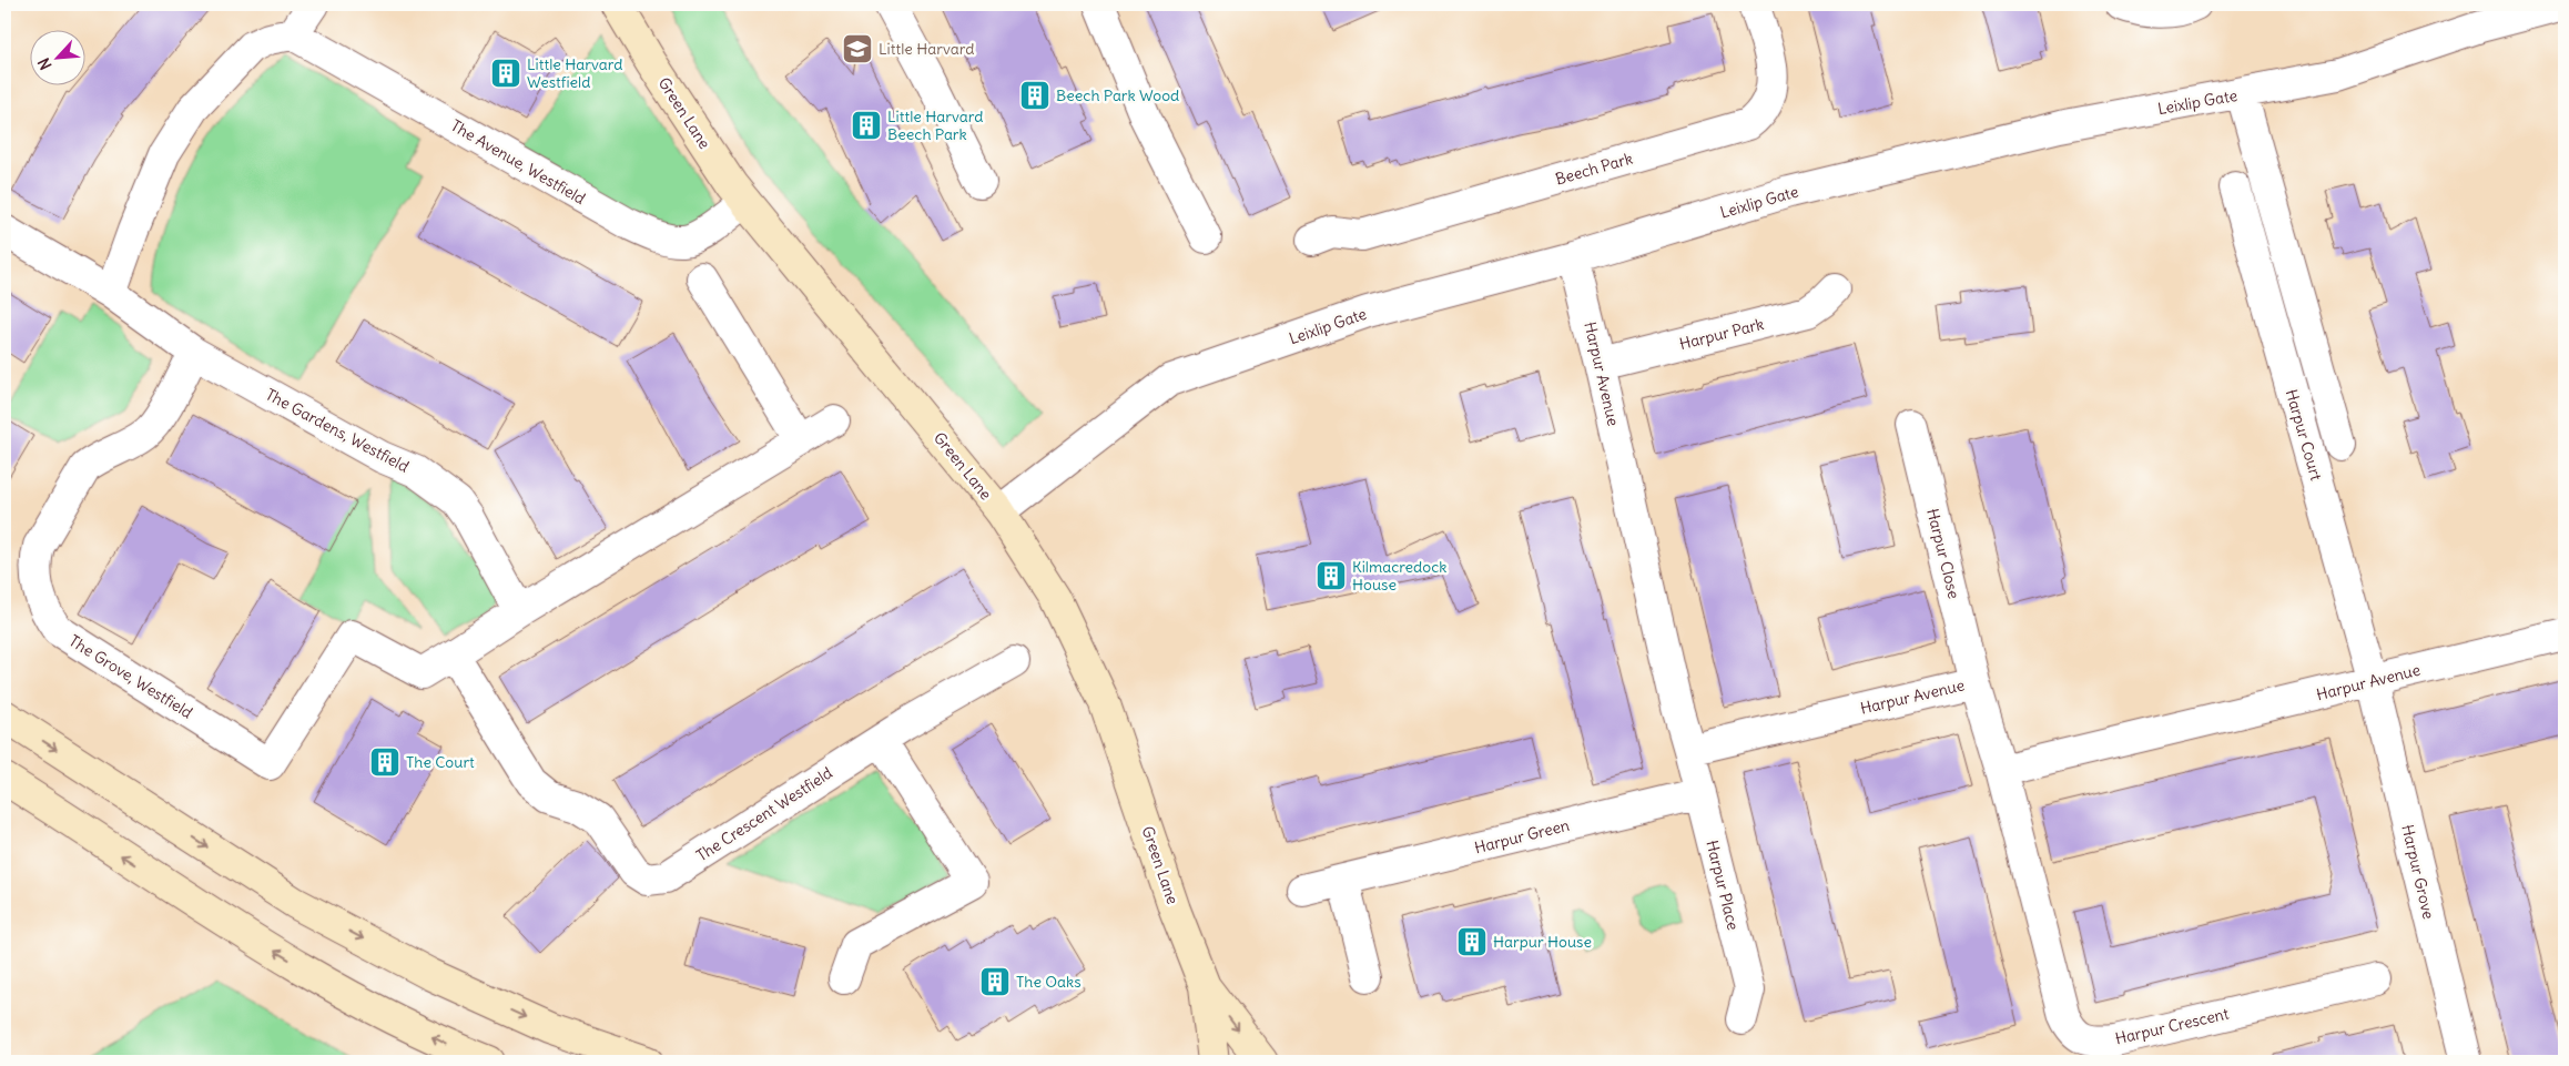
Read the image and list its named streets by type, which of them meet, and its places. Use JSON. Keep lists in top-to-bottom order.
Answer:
{
  "streets": {
    "street": [
      "Leixlip Gate",
      "Green Lane",
      "The Avenue, Westfield",
      "Beech Park",
      "Harpur Park",
      "Harpur Avenue",
      "The Gardens, Westfield",
      "Harpur Court",
      "Harpur Close",
      "The Grove, Westfield",
      "The Crescent Westfield",
      "Harpur Green",
      "Harpur Grove",
      "Harpur Place",
      "Harpur Crescent"
    ]
  },
  "crossings": [
    ["Leixlip Gate", "Green Lane"],
    ["Leixlip Gate", "Harpur Avenue"],
    ["Green Lane", "The Avenue, Westfield"],
    ["Harpur Park", "Harpur Avenue"],
    ["Harpur Avenue", "Harpur Court"],
    ["Harpur Avenue", "Harpur Close"],
    ["Harpur Avenue", "Harpur Grove"],
    ["Harpur Avenue", "Harpur Place"],
    ["Harpur Avenue", "Harpur Crescent"],
    ["The Gardens, Westfield", "The Grove, Westfield"],
    ["Harpur Court", "Harpur Grove"],
    ["The Grove, Westfield", "The Crescent Westfield"],
    ["Harpur Green", "Harpur Place"]
  ],
  "places": {
    "school or university": ["Little Harvard"],
    "building": [
      "Little Harvard Westfield",
      "Beech Park Wood",
      "Little Harvard Beech Park",
      "Kilmacredock House",
      "The Court",
      "Harpur House",
      "The Oaks"
    ]
  },
  "north": "bottom left"
}
